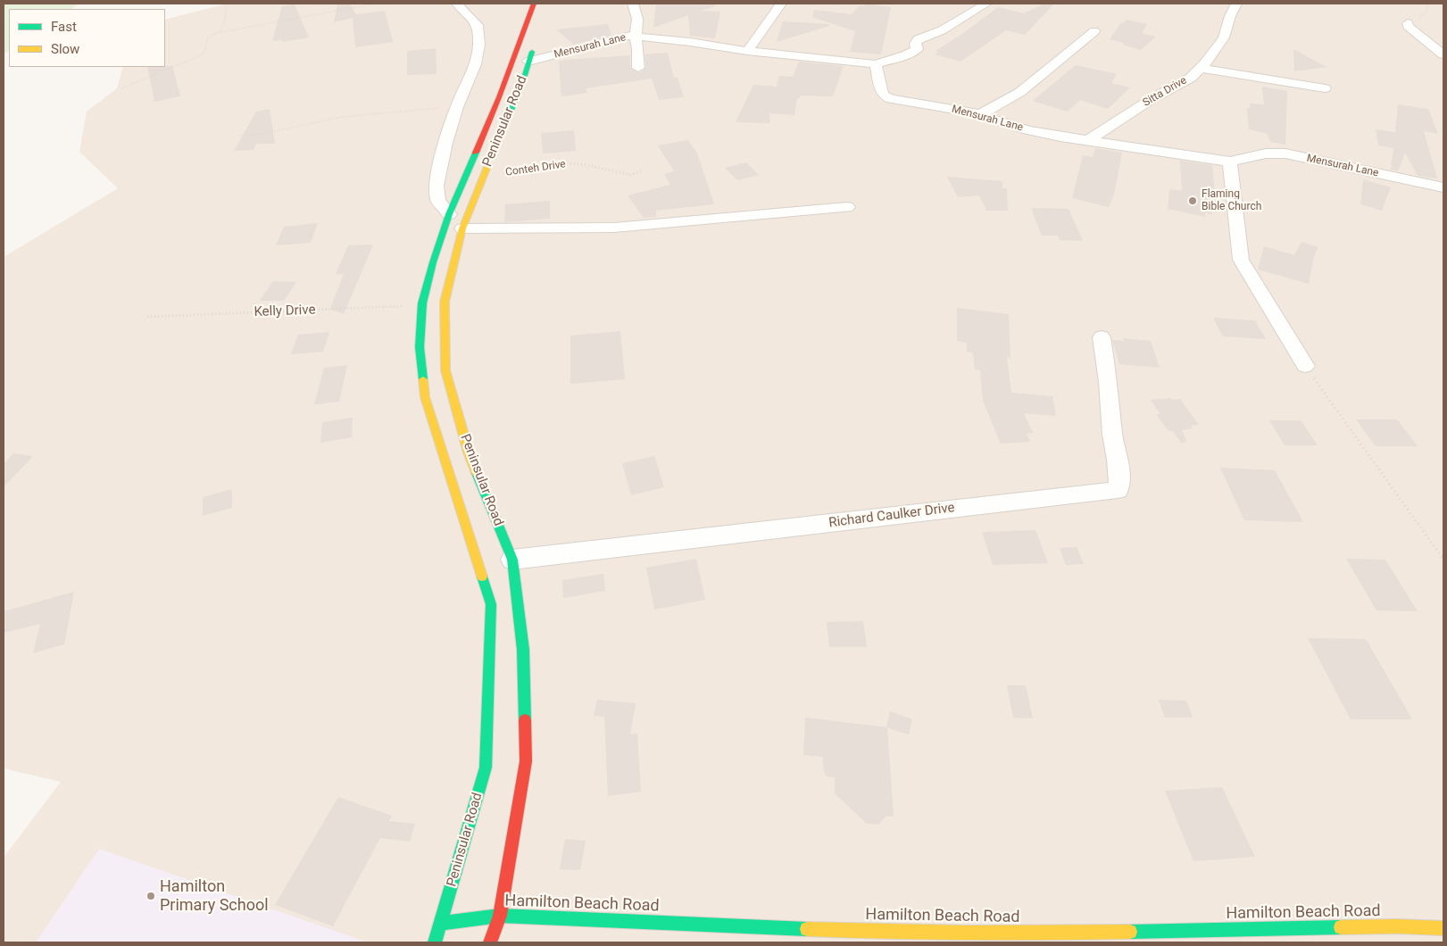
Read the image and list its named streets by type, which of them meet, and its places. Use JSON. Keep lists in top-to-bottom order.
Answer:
{
  "streets": {
    "main road": ["Peninsular Road", "Hamilton Beach Road"],
    "street": ["Mensurah Lane", "Sitta Drive", "Richard Caulker Drive"],
    "path": ["Conteh Drive", "Kelly Drive"]
  },
  "crossings": [
    ["Mensurah Lane", "Sitta Drive"],
    ["Mensurah Lane", "Peninsular Road"],
    ["Peninsular Road", "Conteh Drive"],
    ["Peninsular Road", "Kelly Drive"],
    ["Peninsular Road", "Richard Caulker Drive"],
    ["Peninsular Road", "Hamilton Beach Road"]
  ],
  "places": ["Flaming Bible Church", "Hamilton Primary School"],
  "legend": ["Fast", "Slow"]
}
